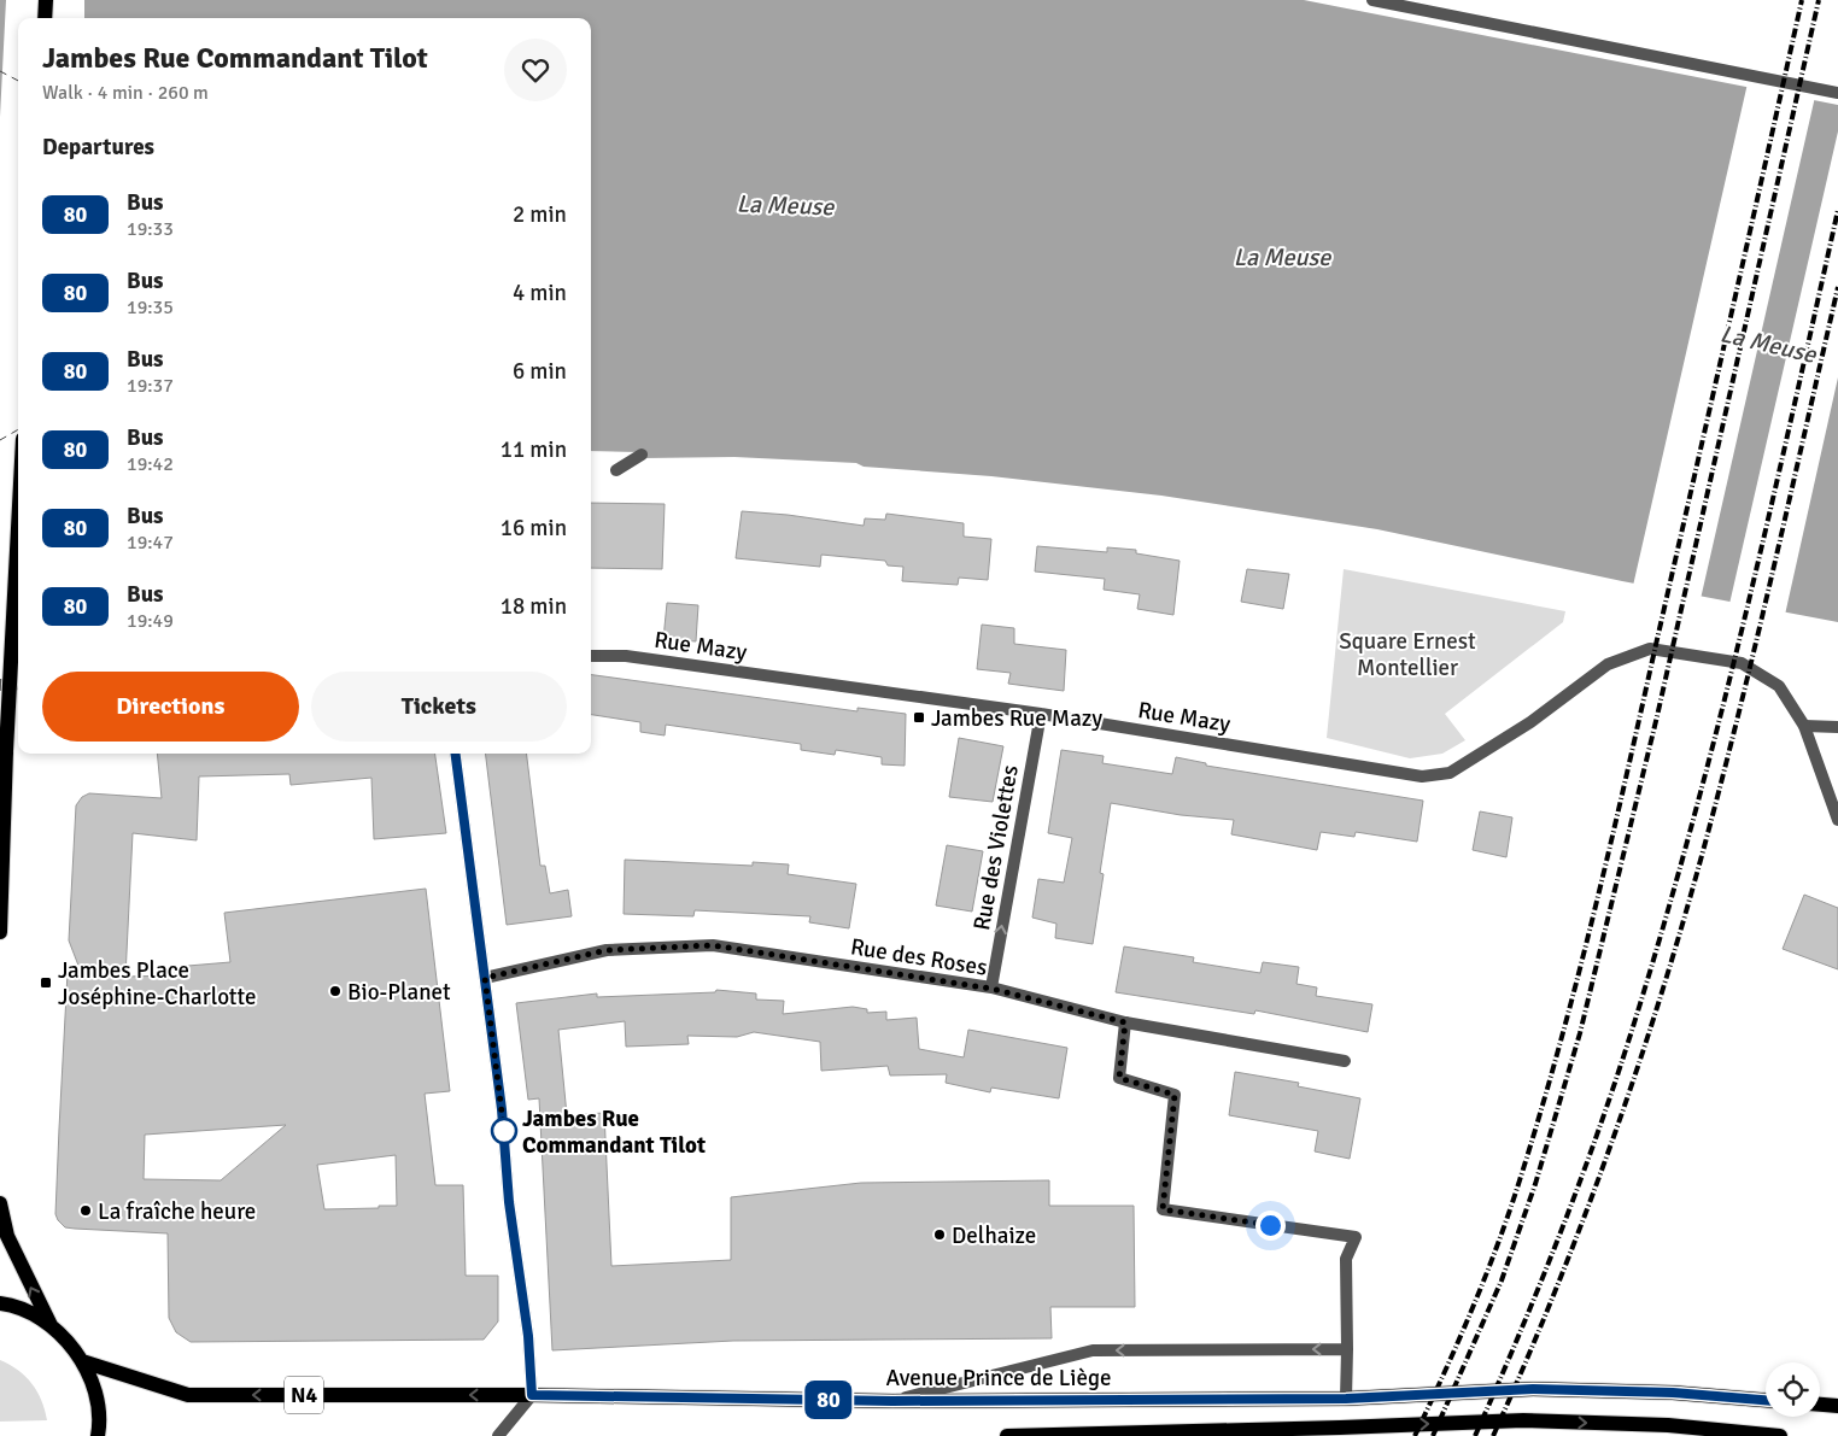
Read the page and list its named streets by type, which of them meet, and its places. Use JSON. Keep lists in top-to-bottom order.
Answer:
{
  "streets": {
    "main road": ["Avenue Prince de Liège", "N4"],
    "street": ["Rue Mazy", "Rue des Violettes", "Rue des Roses"]
  },
  "crossings": [
    ["Rue Mazy", "Rue des Violettes"],
    ["Rue des Violettes", "Rue des Roses"]
  ],
  "one_way": ["Rue des Violettes"],
  "water": ["La Meuse"],
  "parks": ["Square Ernest Montellier"],
  "places": {
    "transit": ["Jambes Rue Mazy", "Jambes Place Joséphine-Charlotte"],
    "other": [
      "Bio-Planet",
      "Jambes Rue Commandant Tilot",
      "La fraîche heure",
      "Delhaize"
    ]
  },
  "lines": ["bus line 80"],
  "page": {
    "on_map": "80",
    "heading": [
      ["Jambes Rue Commandant Tilot", "Walk · 4 min · 260 m"],
      "Departures"
    ],
    "list": [
      {
        "mark": "80",
        "name": "Bus",
        "note": "19:33",
        "value": "2 min"
      },
      {
        "mark": "80",
        "name": "Bus",
        "note": "19:35",
        "value": "4 min"
      },
      {
        "mark": "80",
        "name": "Bus",
        "note": "19:37",
        "value": "6 min"
      },
      {
        "mark": "80",
        "name": "Bus",
        "note": "19:42",
        "value": "11 min"
      },
      {
        "mark": "80",
        "name": "Bus",
        "note": "19:47",
        "value": "16 min"
      },
      {
        "mark": "80",
        "name": "Bus",
        "note": "19:49",
        "value": "18 min"
      }
    ],
    "buttons": ["Directions", "Tickets"]
  }
}
